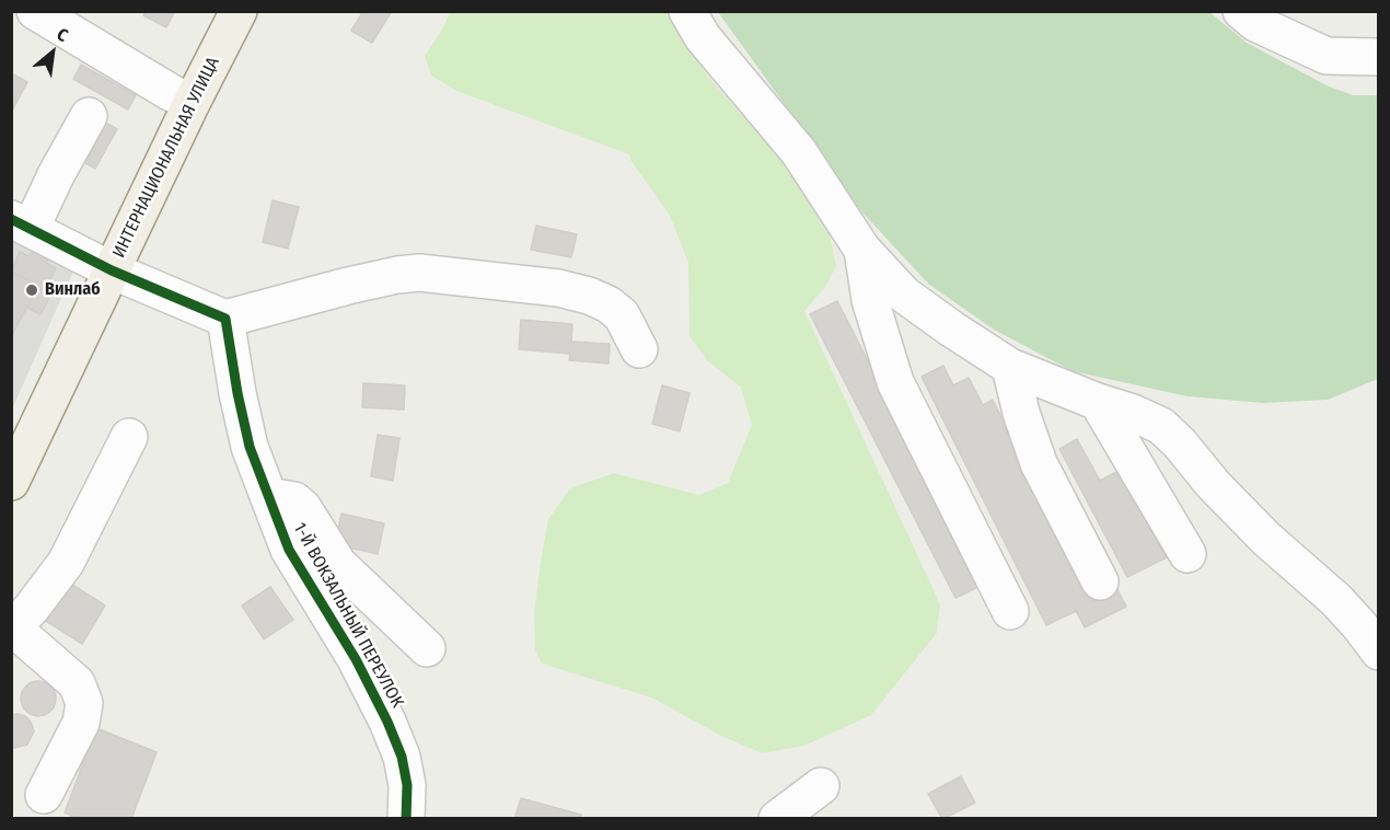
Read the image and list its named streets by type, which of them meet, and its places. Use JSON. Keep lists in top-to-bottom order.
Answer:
{
  "streets": {
    "main road": ["ИНТЕРНАЦИОНАЛЬНАЯ УЛИЦА"],
    "street": ["1-Й ВОКЗАЛЬНЫЙ ПЕРЕУЛОК"]
  },
  "places": ["Винлаб"],
  "north": "top right"
}
